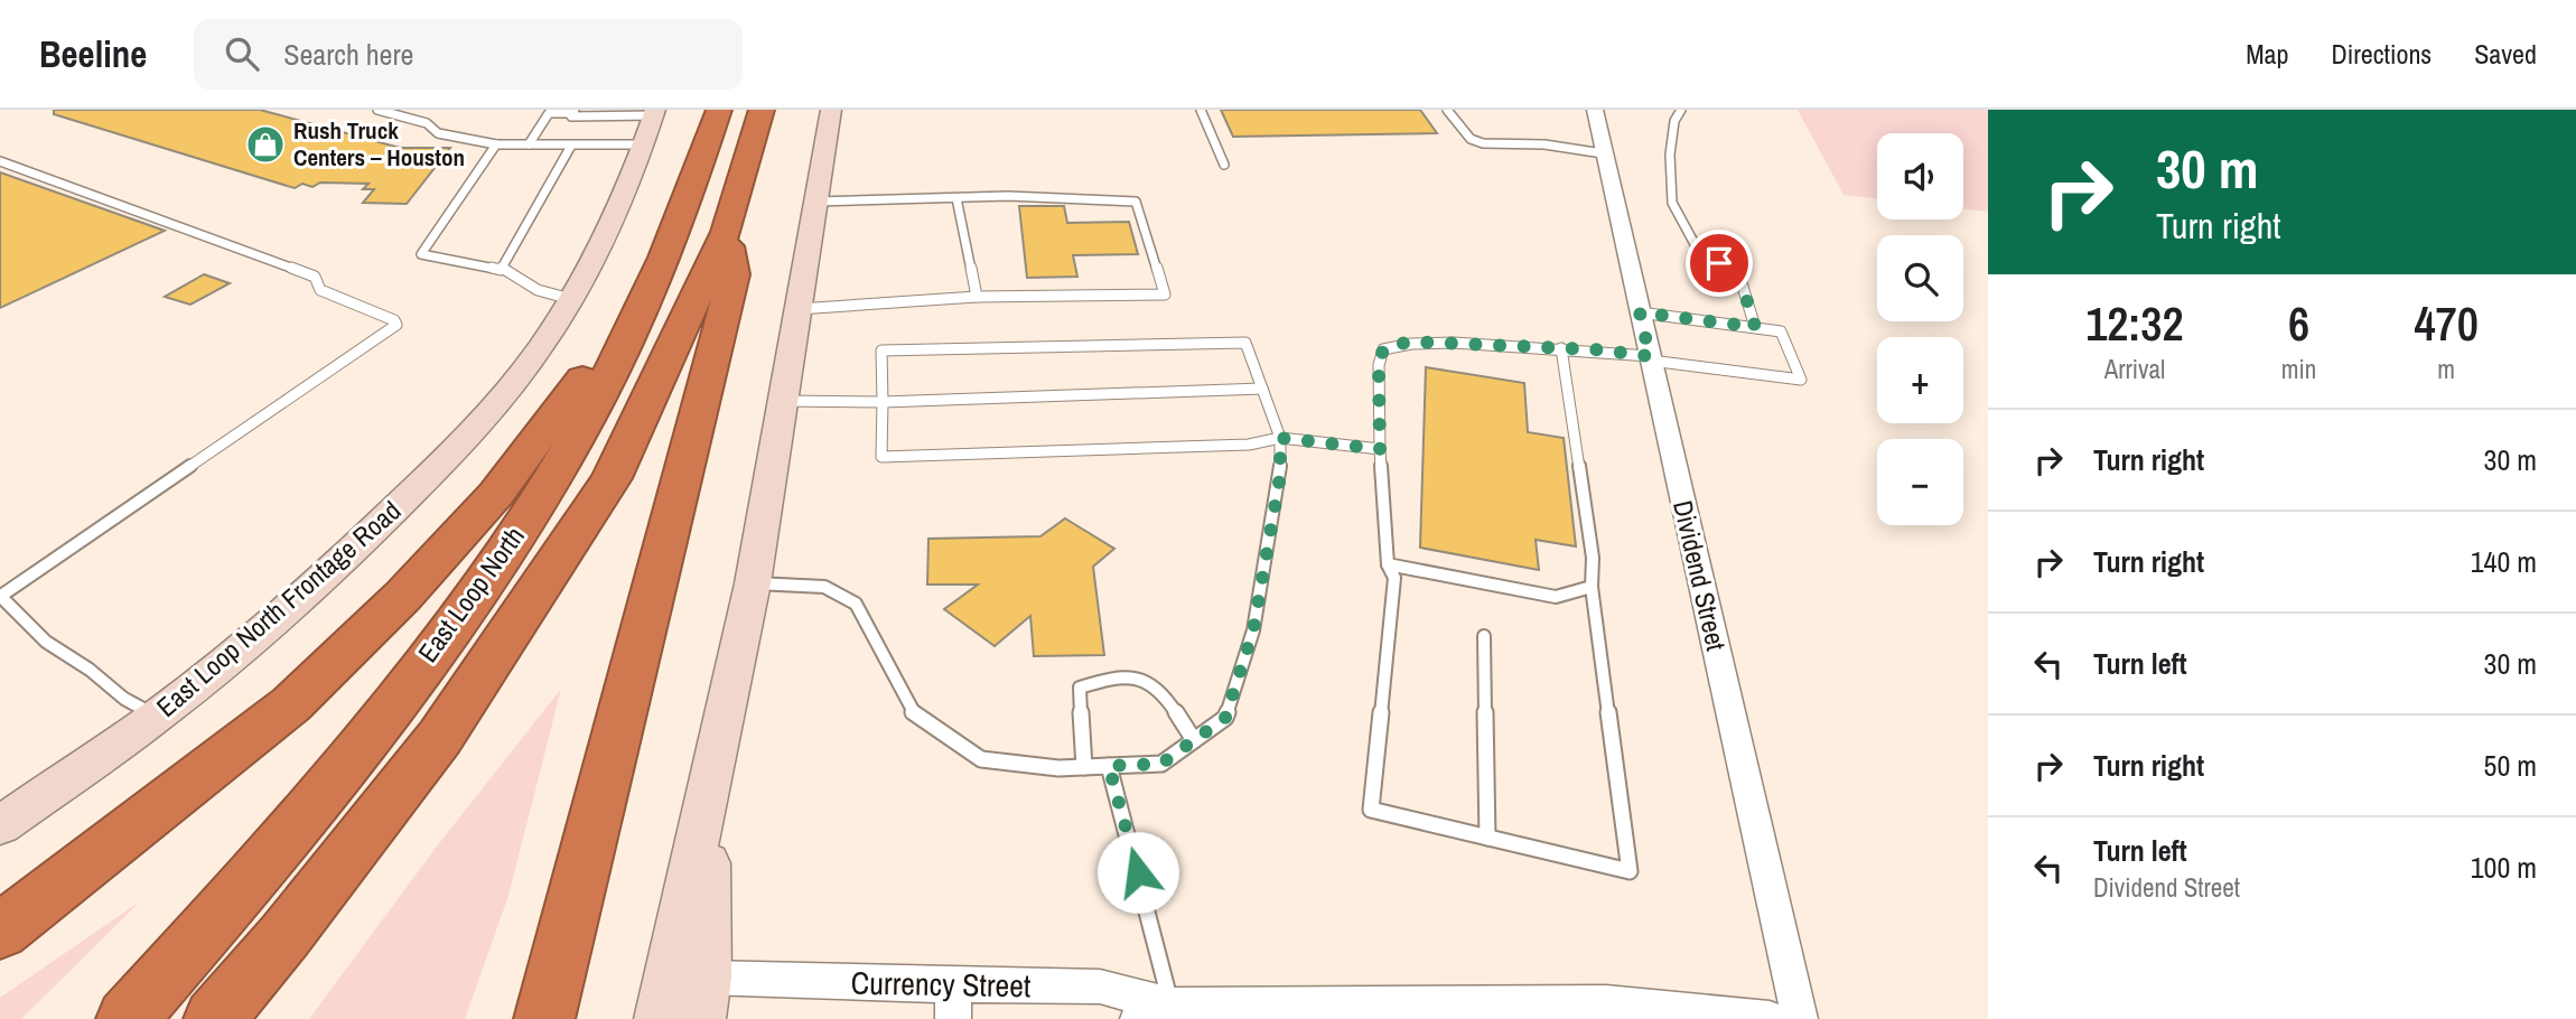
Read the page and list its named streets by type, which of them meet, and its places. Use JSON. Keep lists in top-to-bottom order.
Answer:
{
  "streets": {
    "highway": ["East Loop North"],
    "main road": ["East Loop North Frontage Road"],
    "street": ["Dividend Street", "Currency Street"]
  },
  "places": {
    "shop": ["Rush Truck Centers – Houston"]
  },
  "page": {
    "header": "Beeline",
    "search": "Search here",
    "nav": ["Map", "Directions", "Saved"],
    "turn": ["30 m", "Turn right"],
    "map_buttons": ["+", "−"],
    "eta": [
      "12:32",
      "Arrival",
      "6",
      "min",
      "470",
      "m"
    ],
    "list": [
      {
        "name": "Turn right",
        "value": "30 m"
      },
      {
        "name": "Turn right",
        "value": "140 m"
      },
      {
        "name": "Turn left",
        "value": "30 m"
      },
      {
        "name": "Turn right",
        "value": "50 m"
      },
      {
        "name": "Turn left",
        "note": "Dividend Street",
        "value": "100 m"
      }
    ]
  }
}
